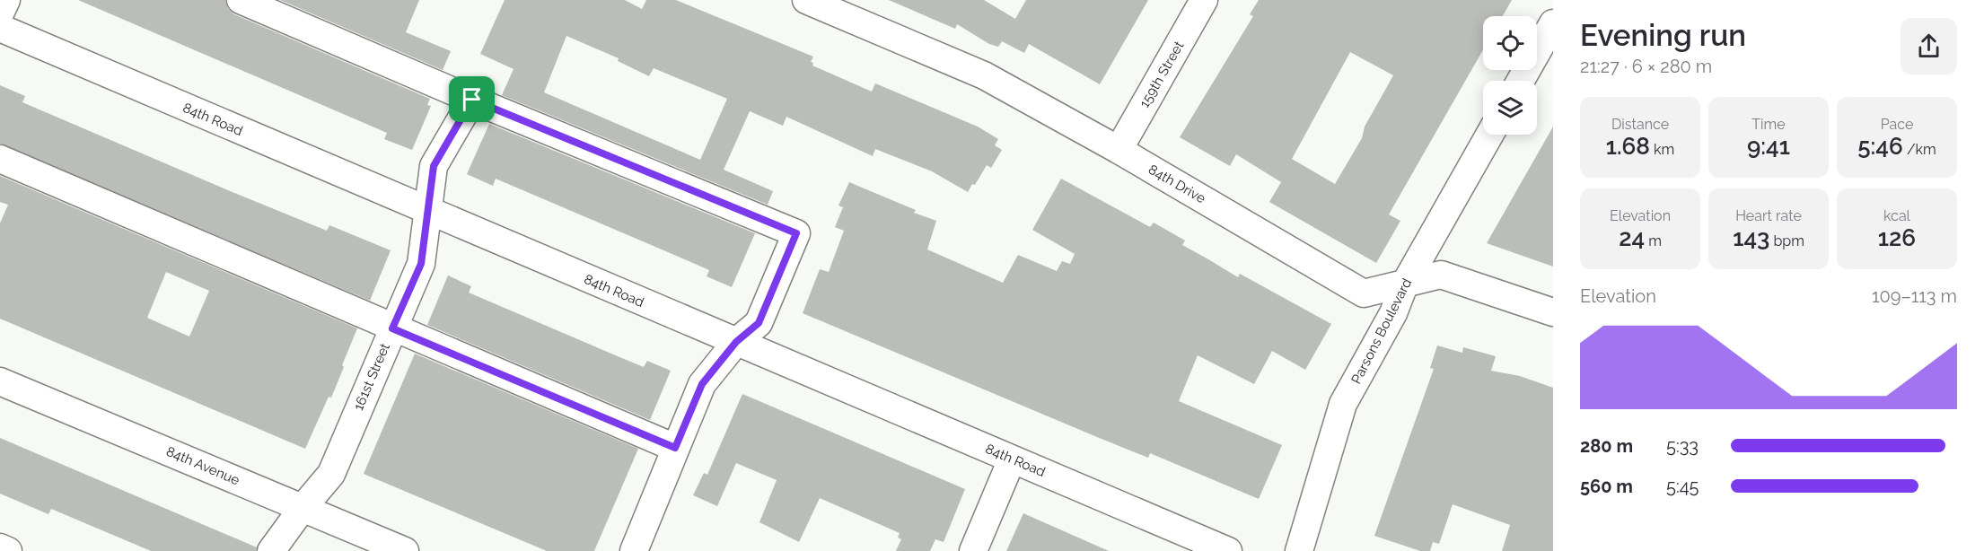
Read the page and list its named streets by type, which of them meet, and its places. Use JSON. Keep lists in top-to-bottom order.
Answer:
{
  "streets": {
    "street": [
      "159th Street",
      "84th Road",
      "84th Drive",
      "Parsons Boulevard",
      "161st Street",
      "84th Avenue"
    ]
  },
  "crossings": [
    ["159th Street", "84th Drive"],
    ["84th Road", "161st Street"],
    ["84th Drive", "Parsons Boulevard"],
    ["161st Street", "84th Avenue"]
  ],
  "page": {
    "heading": ["Evening run", "21:27 · 6 × 280 m"],
    "stats": [
      ["Distance", "1.68 km"],
      ["Time", "9:41"],
      ["Pace", "5:46 /km"],
      ["Elevation", "24 m"],
      ["Heart rate", "143 bpm"],
      ["kcal", "126"]
    ],
    "chart": ["Elevation", "109–113 m"],
    "list": [
      {
        "name": "280 m",
        "note": "5:33"
      },
      {
        "name": "560 m",
        "note": "5:45"
      }
    ]
  }
}
